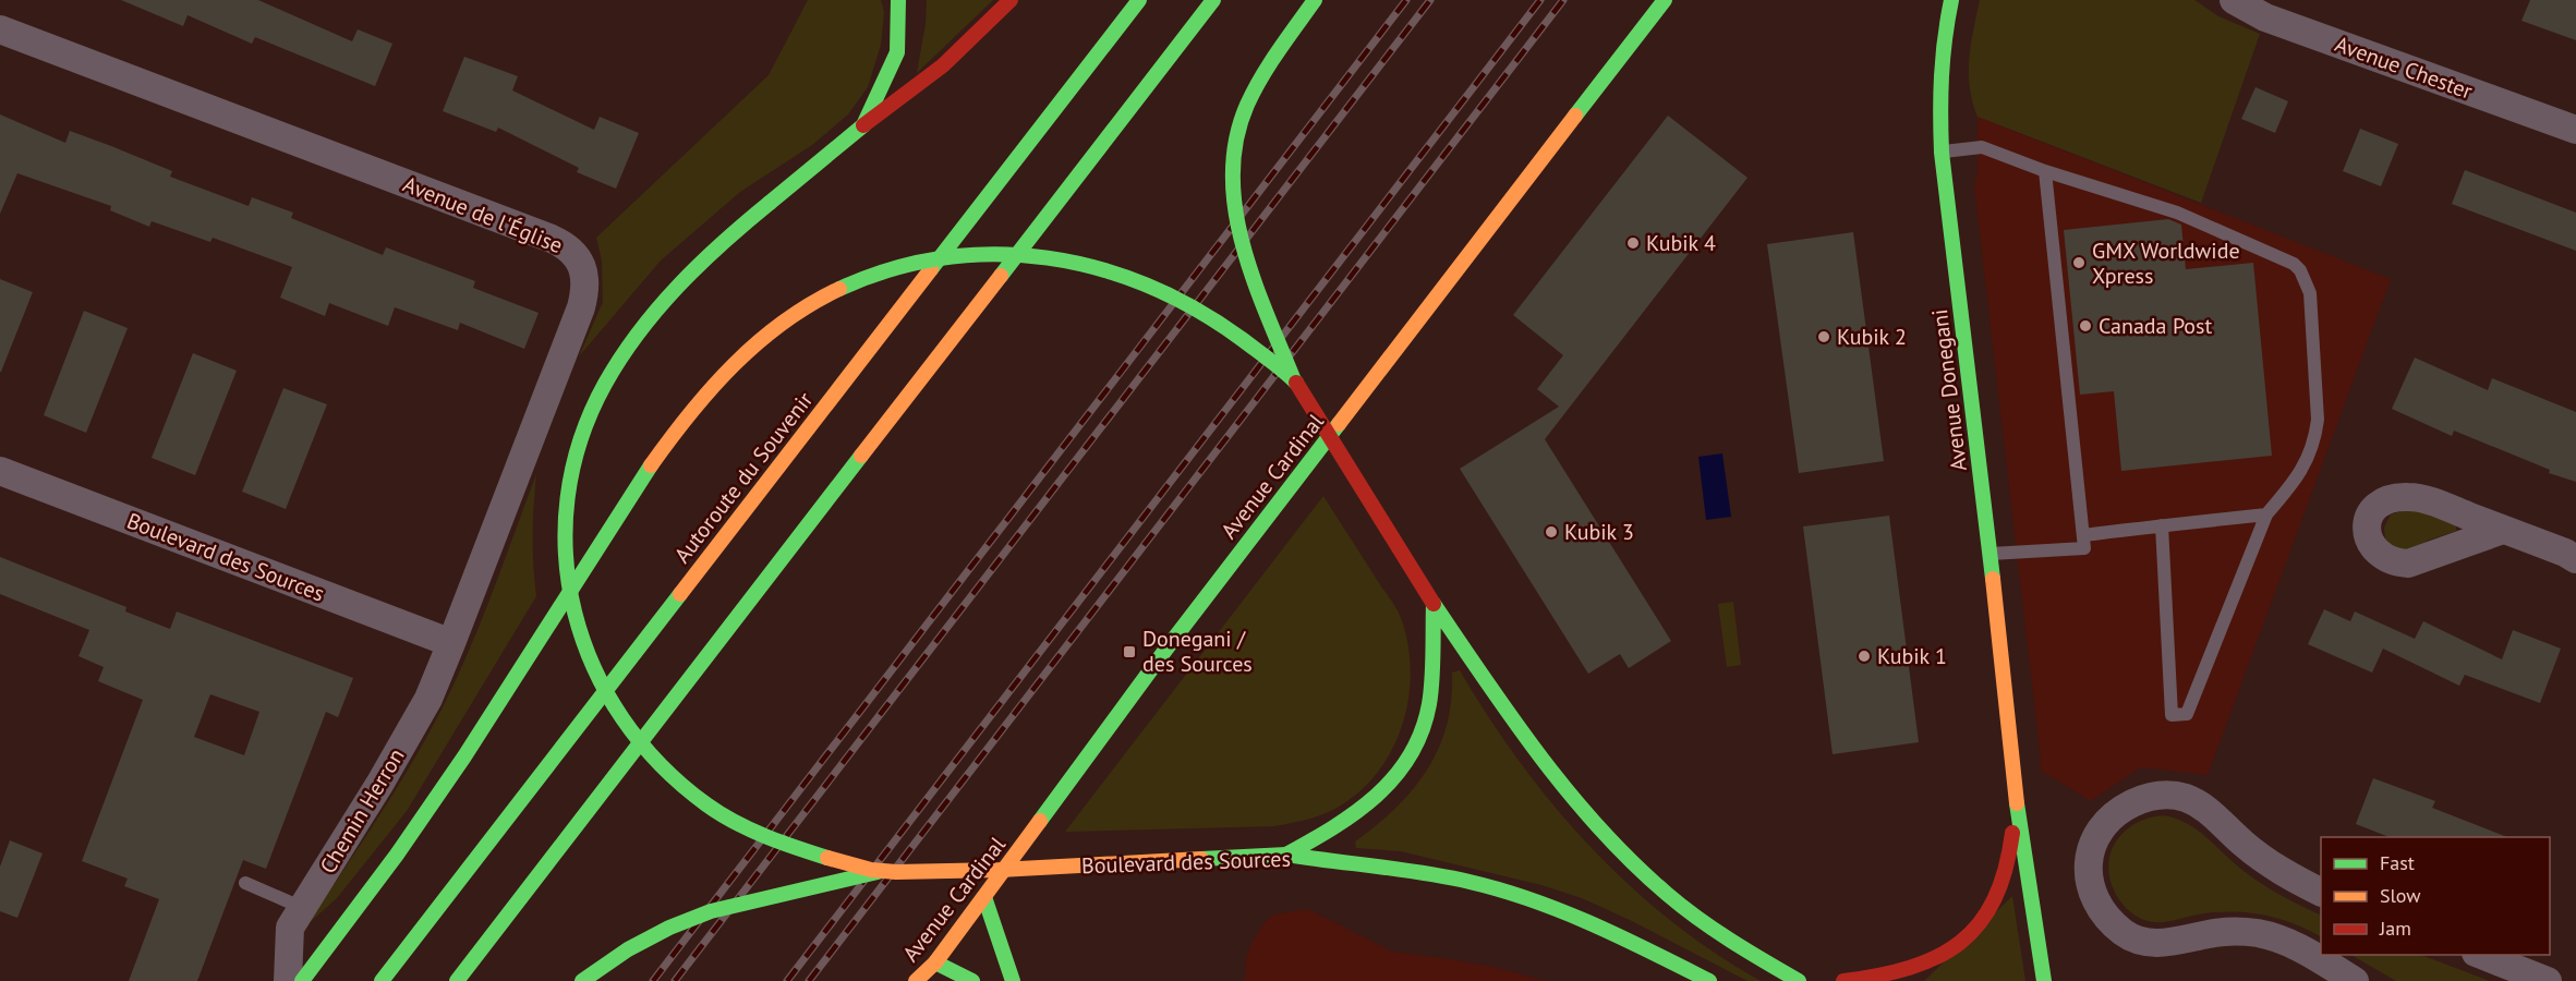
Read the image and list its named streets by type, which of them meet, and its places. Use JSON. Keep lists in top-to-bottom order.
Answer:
{
  "streets": {
    "main road": [
      "Avenue Donegani",
      "Avenue Cardinal",
      "Autoroute du Souvenir",
      "Boulevard des Sources"
    ],
    "street": ["Avenue Chester", "Avenue de l'Église", "Chemin Herron"]
  },
  "crossings": [
    ["Avenue de l'Église", "Boulevard des Sources"],
    ["Avenue de l'Église", "Chemin Herron"],
    ["Boulevard des Sources", "Chemin Herron"]
  ],
  "places": {
    "other": [
      "Kubik 4",
      "GMX Worldwide Xpress",
      "Canada Post",
      "Kubik 2",
      "Kubik 3",
      "Kubik 1"
    ],
    "transit": ["Donegani / des Sources"]
  },
  "legend": ["Fast", "Slow", "Jam"]
}
